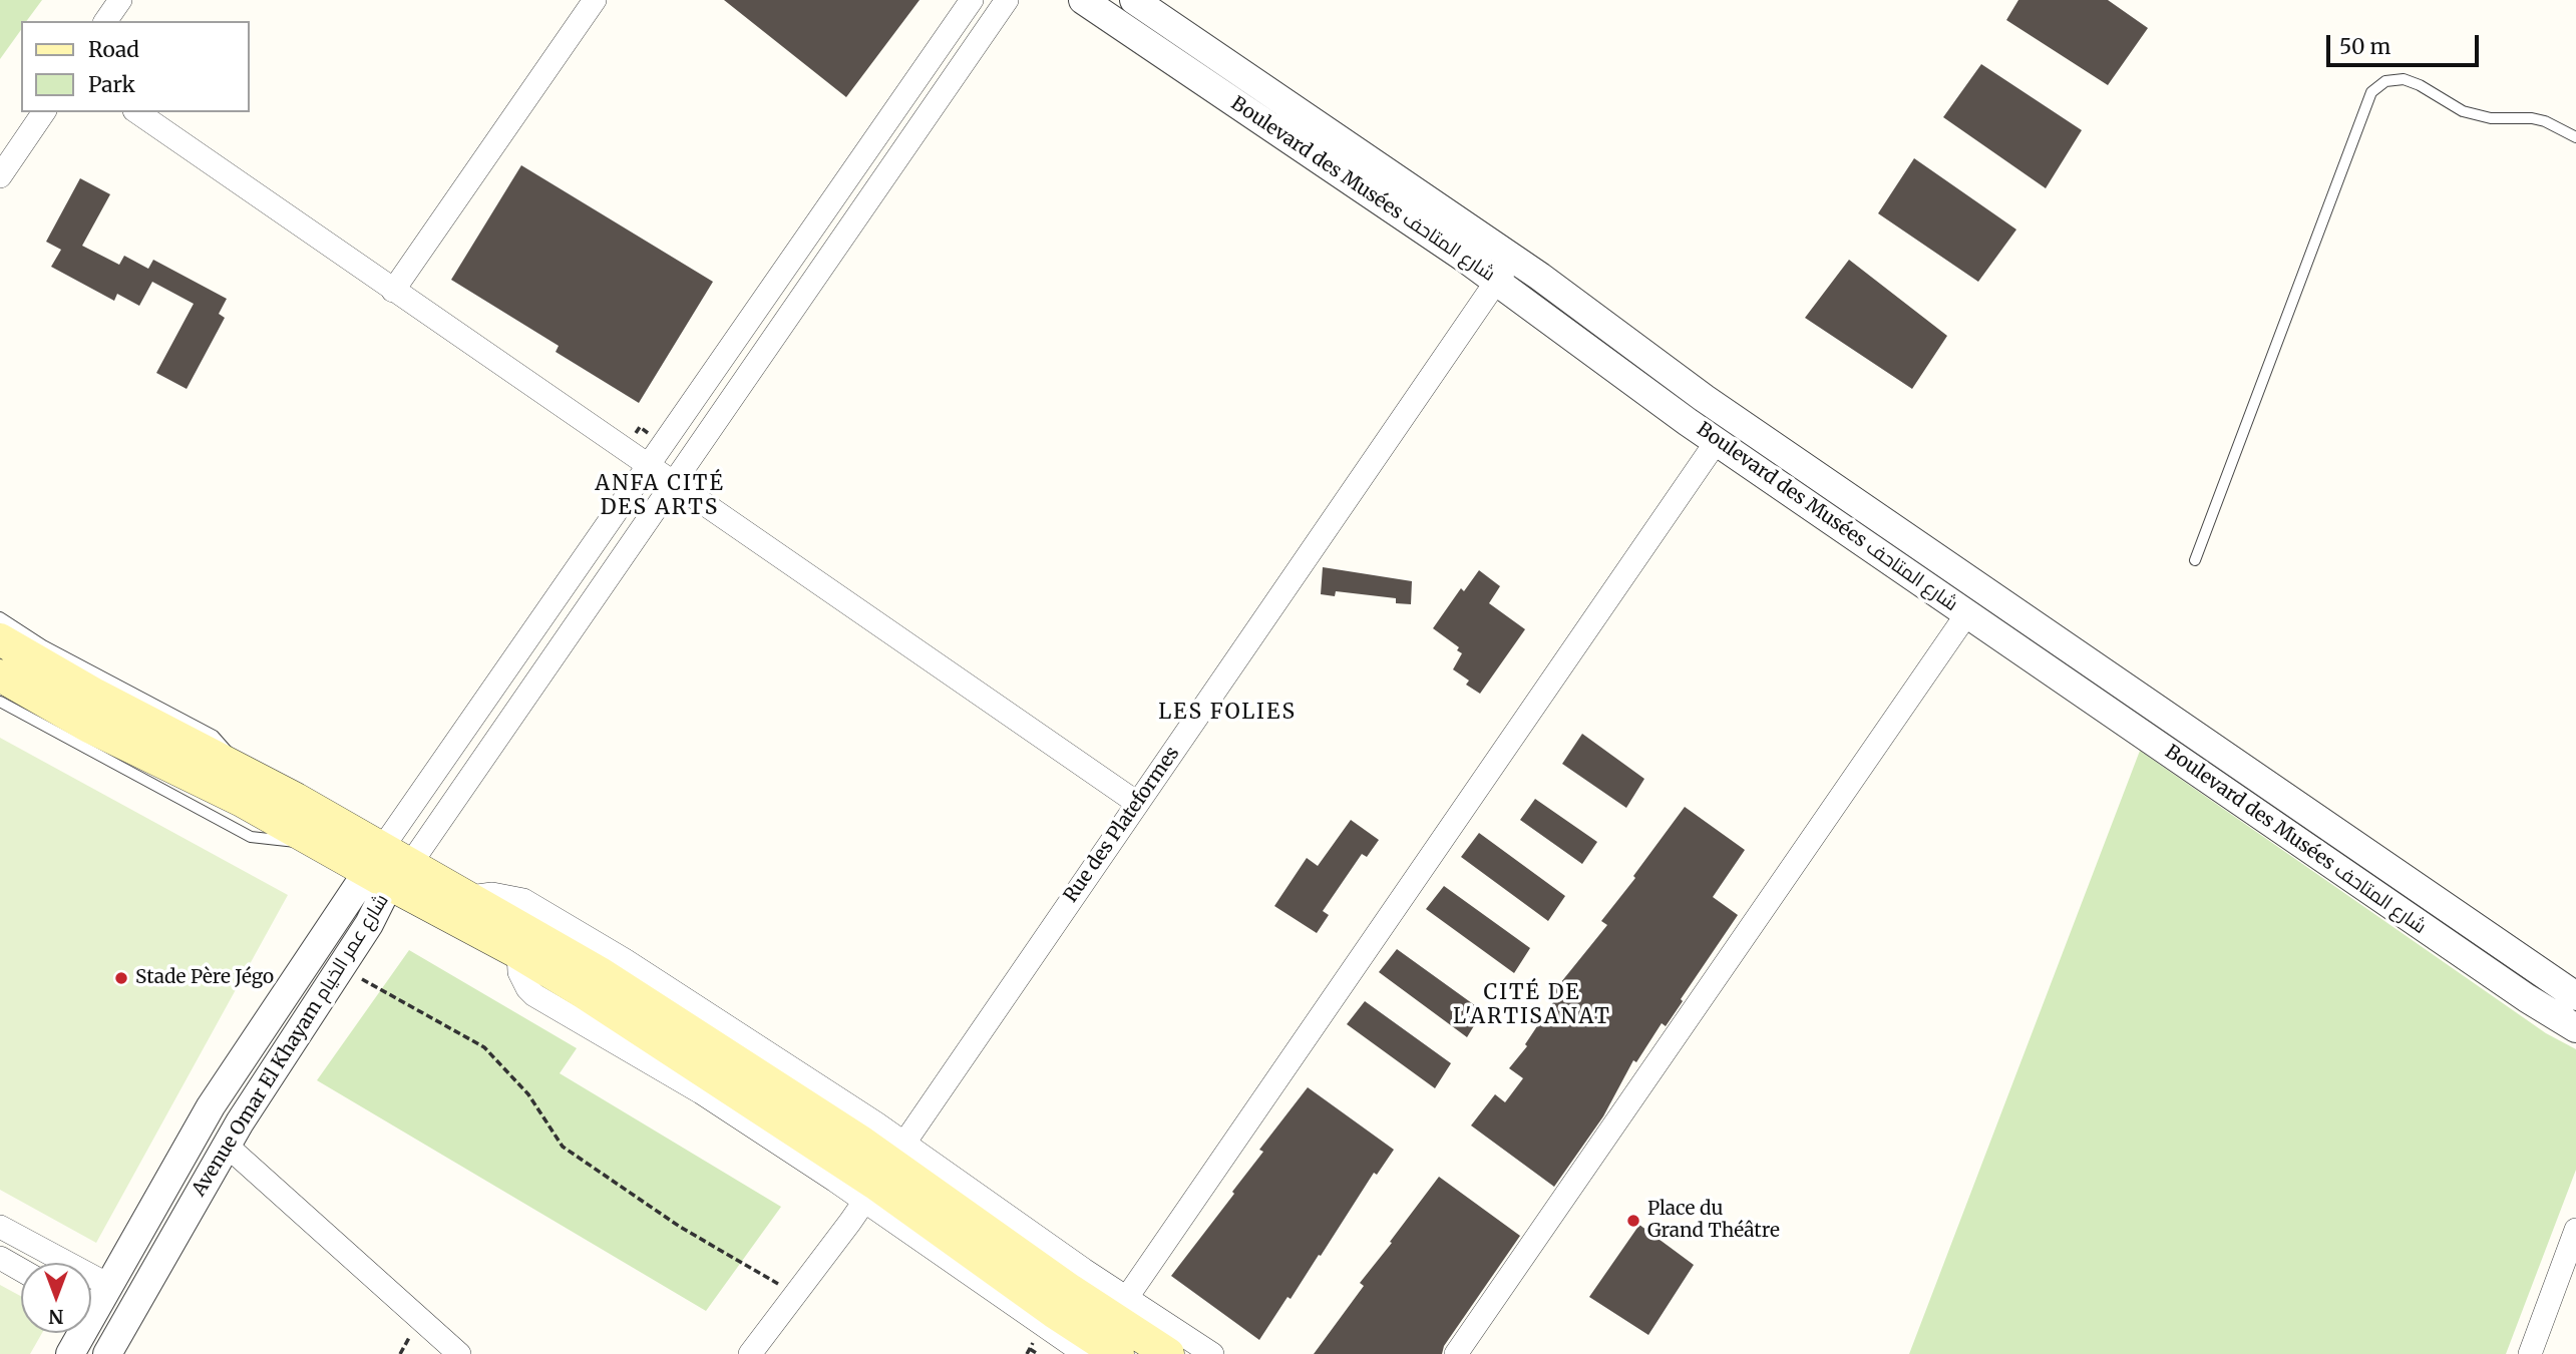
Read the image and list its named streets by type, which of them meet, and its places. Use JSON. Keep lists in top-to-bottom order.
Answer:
{
  "streets": {
    "street": ["Boulevard des Musées شارع المتاحف", "Rue des Plateformes", "Avenue Omar El Khayam شارع عمر الخيام"]
  },
  "crossings": [
    ["Boulevard des Musées شارع المتاحف", "Rue des Plateformes"]
  ],
  "districts": ["ANFA CITÉ DES ARTS", "LES FOLIES", "CITÉ DE L'ARTISANAT"],
  "places": ["Stade Père Jégo", "Place du Grand Théâtre"],
  "legend": ["Road", "Park"],
  "scale_bar": "50 m",
  "north": "bottom"
}
